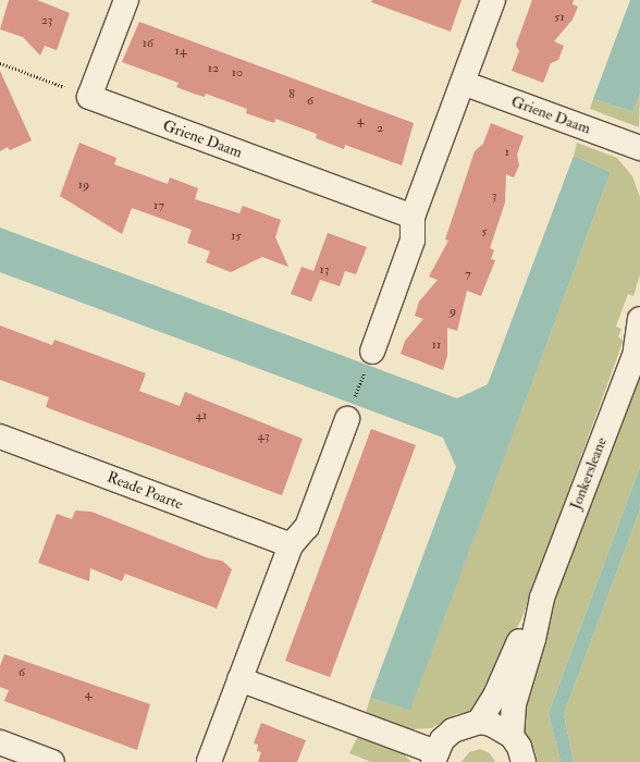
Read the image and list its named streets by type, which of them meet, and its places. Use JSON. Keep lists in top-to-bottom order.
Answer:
{
  "streets": {
    "street": ["Griene Daam", "Jonkersleane", "Reade Poarte"]
  },
  "house_numbers": [
    "51",
    "23",
    "16",
    "14",
    "12",
    "10",
    "8",
    "6",
    "4",
    "2",
    "1",
    "19",
    "3",
    "17",
    "5",
    "15",
    "13",
    "7",
    "9",
    "11",
    "41",
    "43",
    "6",
    "4"
  ]
}
